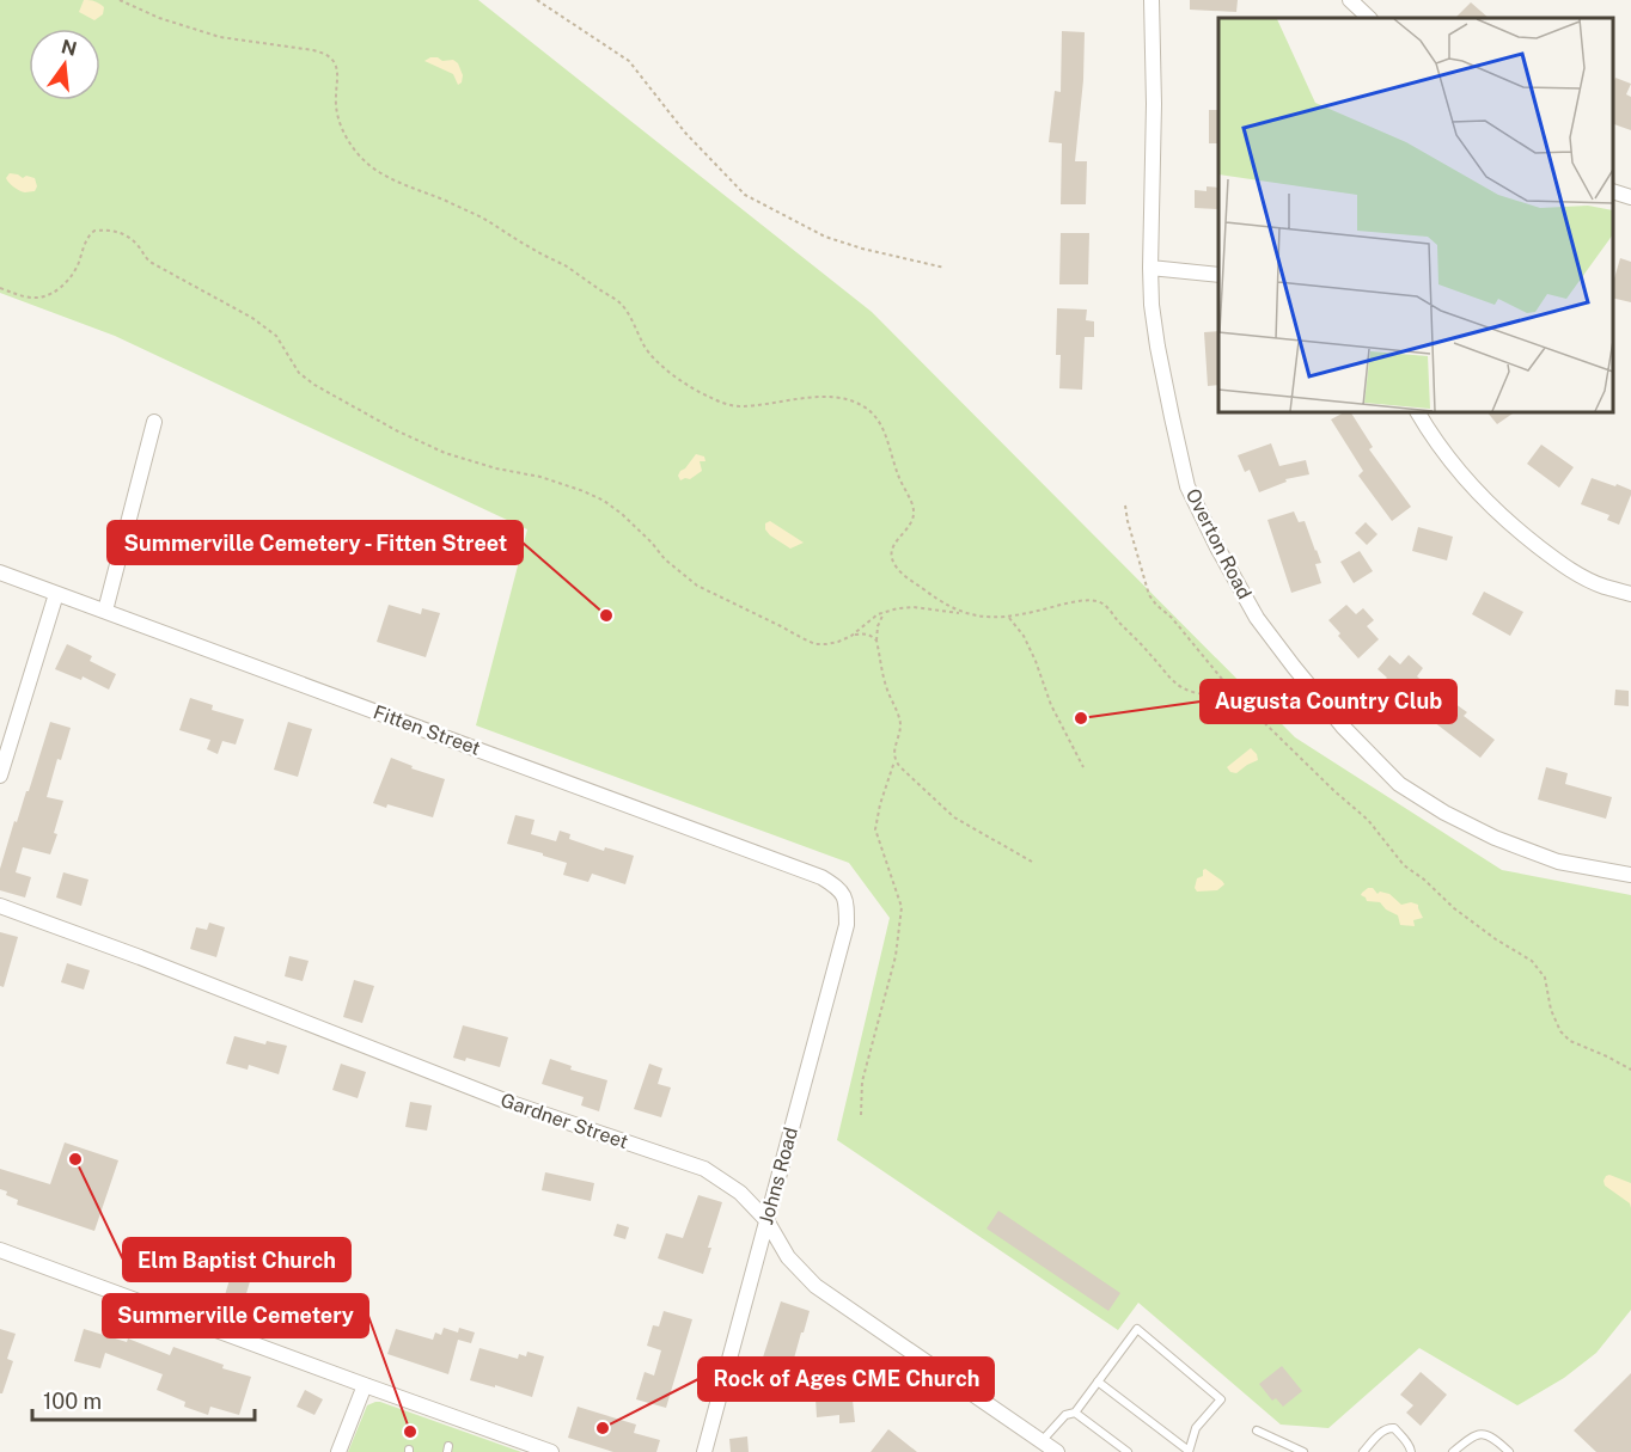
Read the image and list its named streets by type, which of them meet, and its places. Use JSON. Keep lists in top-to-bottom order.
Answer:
{
  "streets": {
    "street": [
      "Overton Road",
      "Fitten Street",
      "Gardner Street",
      "Johns Road"
    ]
  },
  "crossings": [
    ["Fitten Street", "Johns Road"],
    ["Gardner Street", "Johns Road"]
  ],
  "places": [
    "Summerville Cemetery - Fitten Street",
    "Augusta Country Club",
    "Elm Baptist Church",
    "Rock of Ages CME Church",
    "Summerville Cemetery"
  ],
  "scale_bar": "100 m",
  "north": "top"
}
